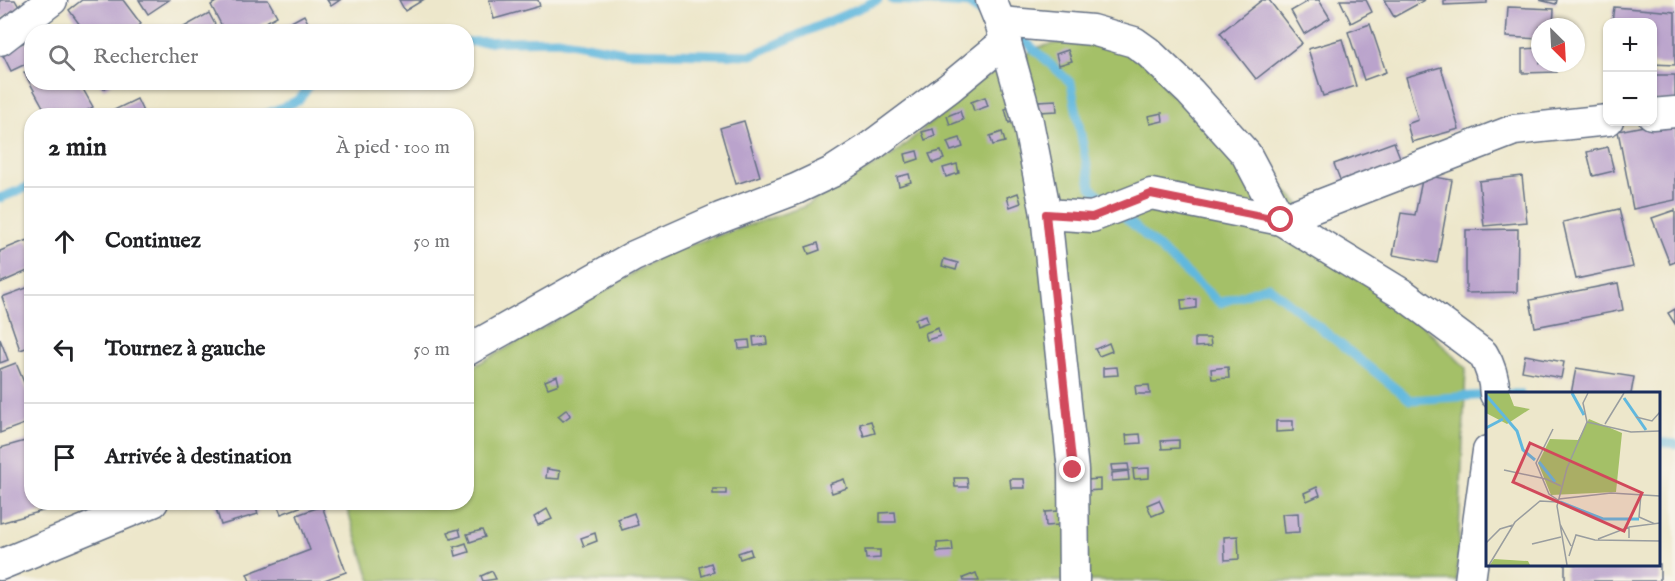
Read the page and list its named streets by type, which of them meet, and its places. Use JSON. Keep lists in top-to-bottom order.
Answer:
{
  "north": "bottom right",
  "page": {
    "map_buttons": ["+", "−"],
    "search": "Rechercher",
    "heading": ["2 min", "À pied · 100 m"],
    "list": [
      ["Continuez", "50 m"],
      ["Tournez à gauche", "50 m"],
      "Arrivée à destination"
    ]
  }
}
